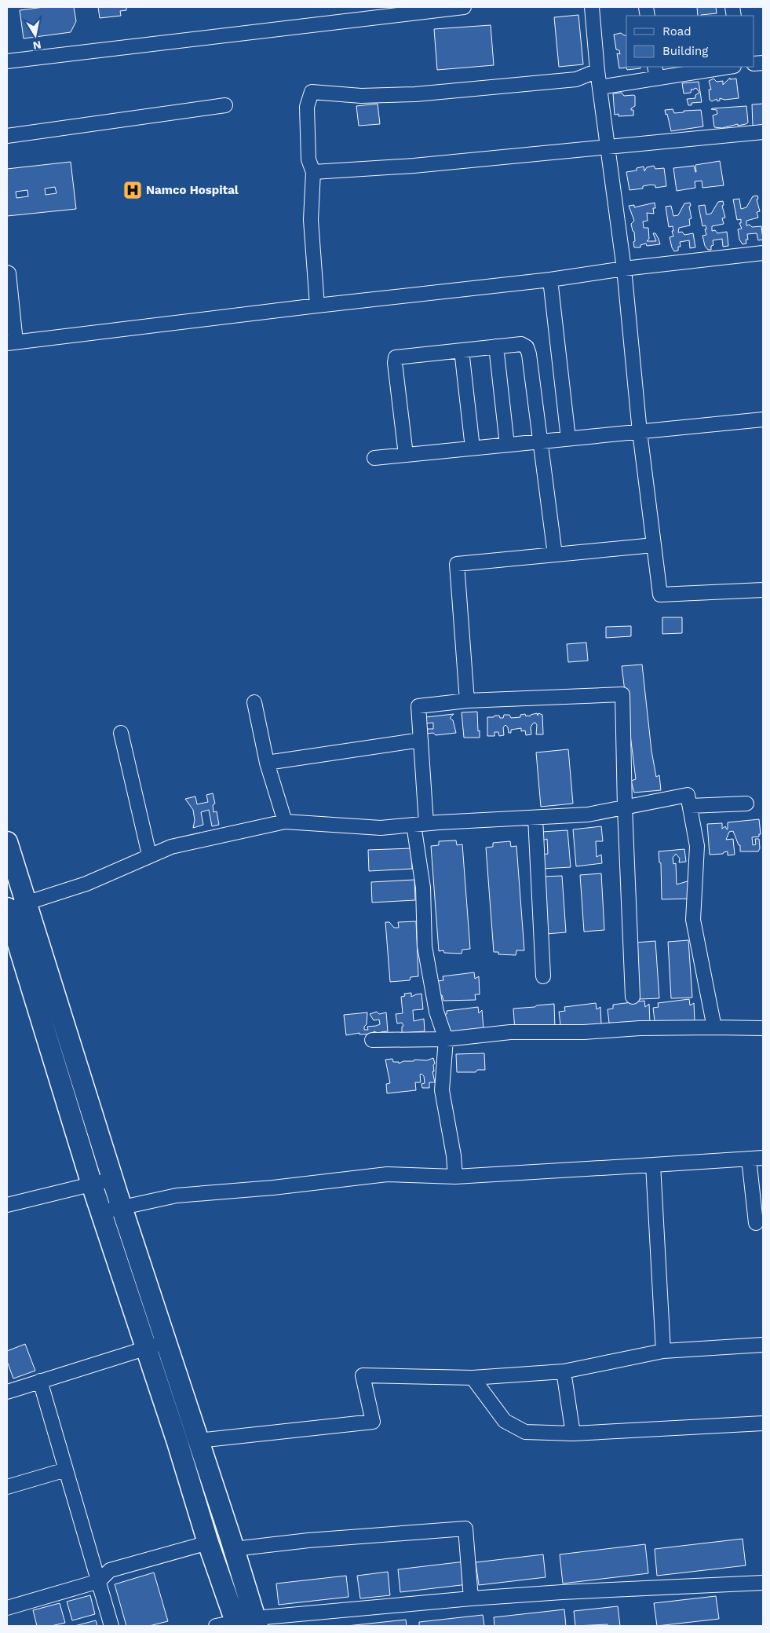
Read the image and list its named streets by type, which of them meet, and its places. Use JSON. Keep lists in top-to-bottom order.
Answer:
{
  "places": {
    "hospital": ["Namco Hospital"]
  },
  "legend": ["Road", "Building"],
  "north": "bottom"
}
